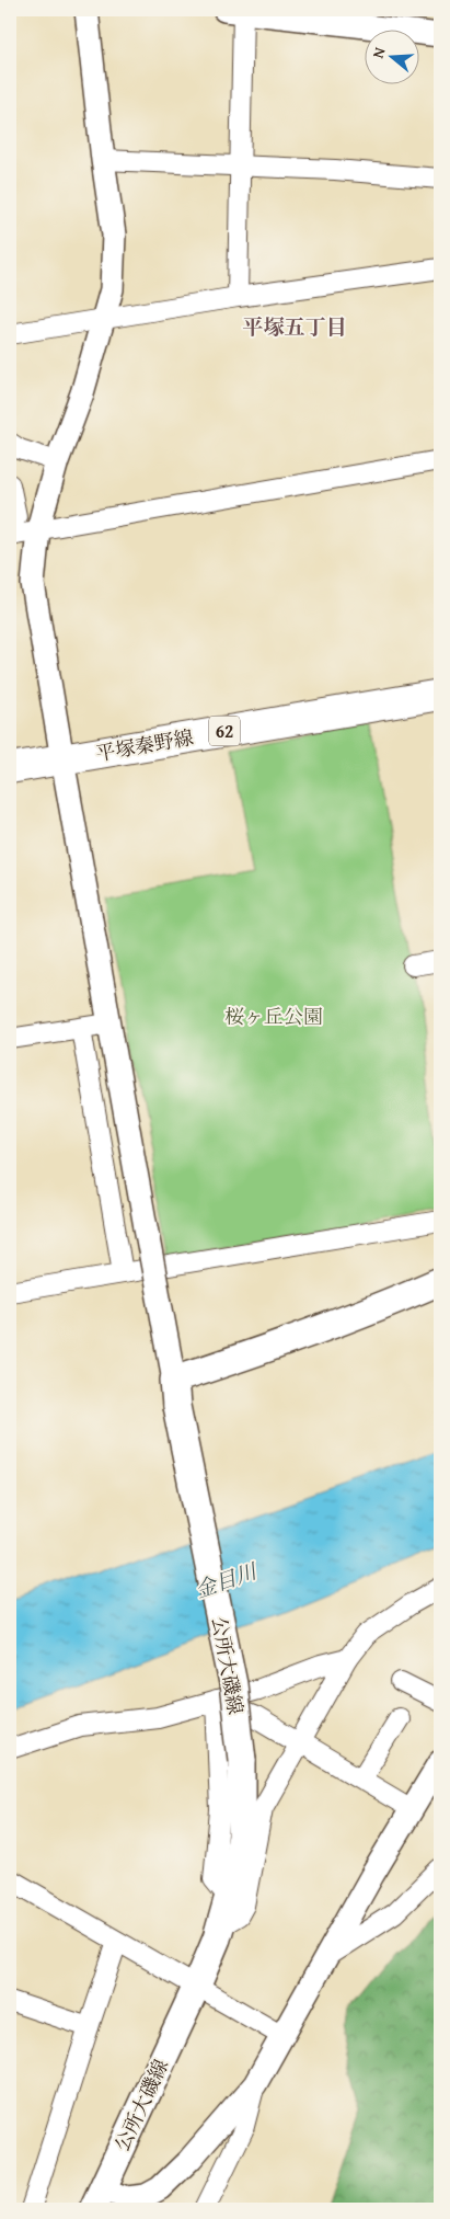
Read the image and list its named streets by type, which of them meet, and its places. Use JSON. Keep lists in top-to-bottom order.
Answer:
{
  "streets": {
    "main road": ["62", "平塚秦野線", "公所大磯線"]
  },
  "districts": ["平塚五丁目"],
  "water": ["金目川"],
  "parks": ["桜ヶ丘公園"],
  "north": "left"
}
